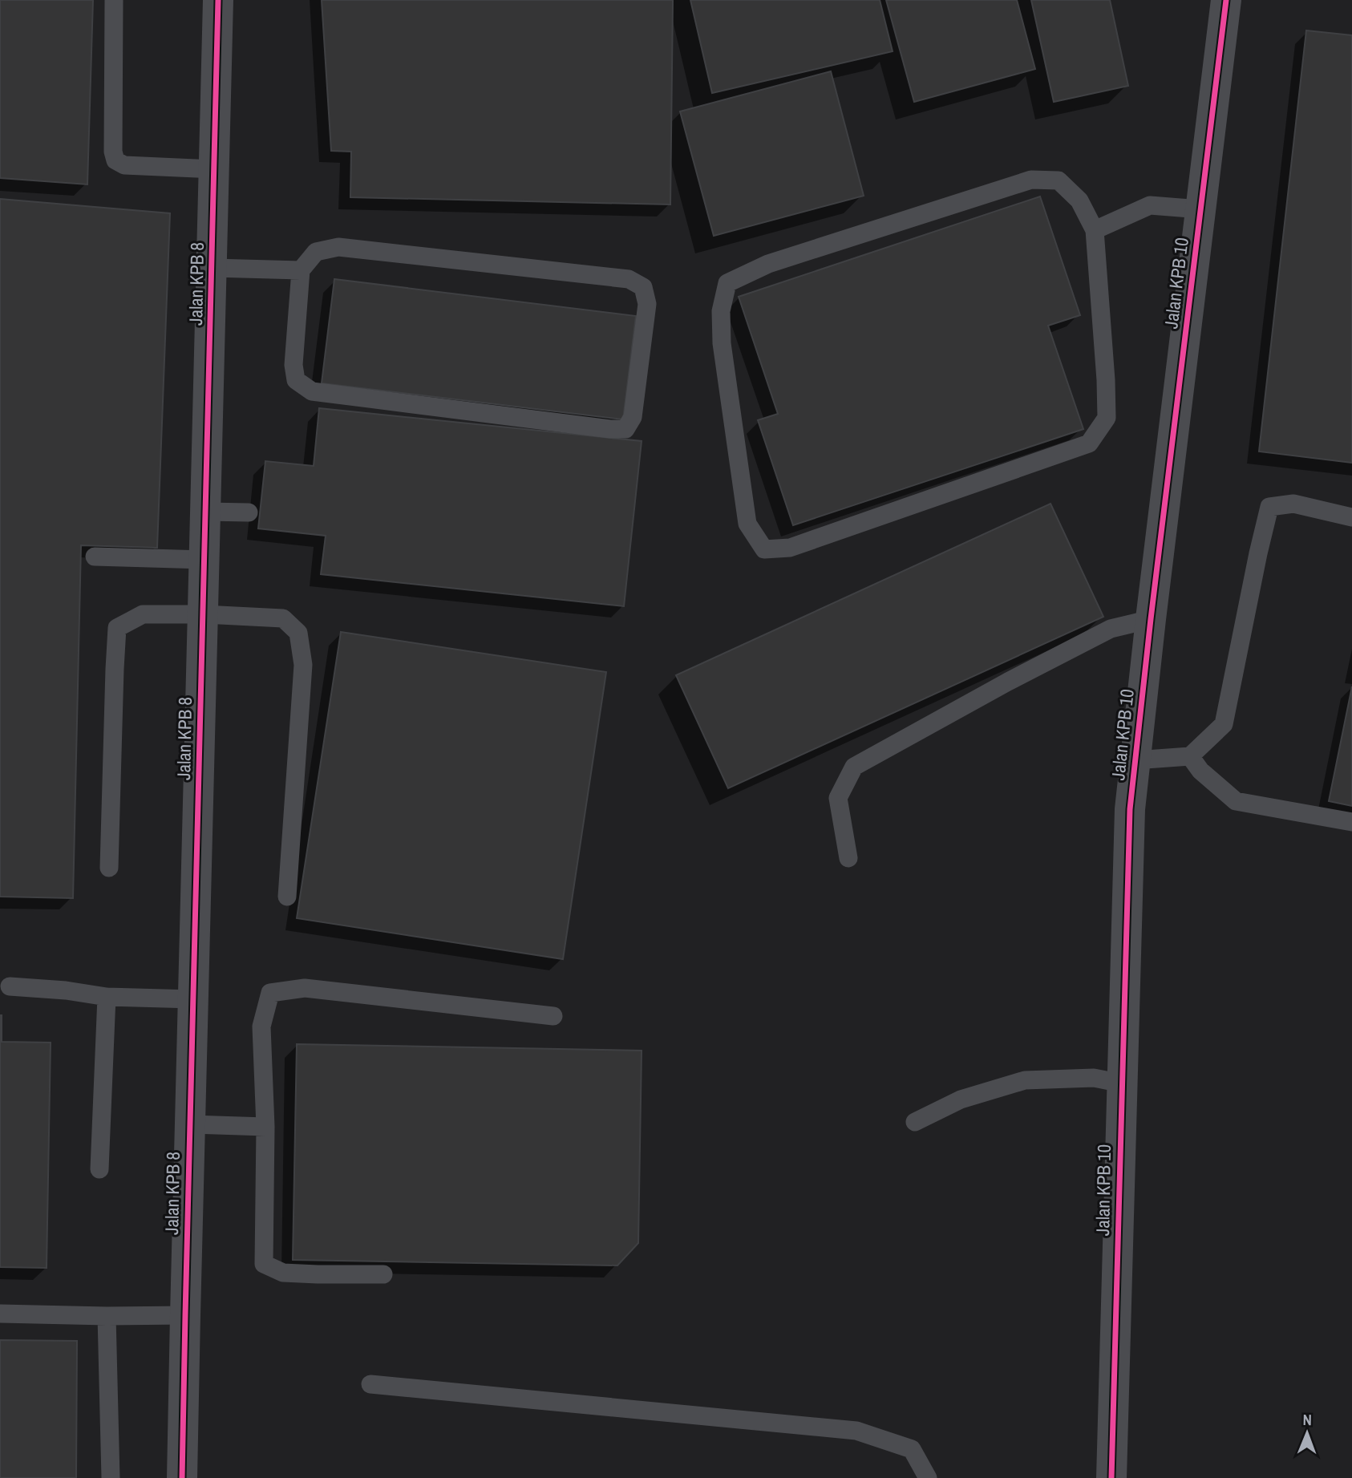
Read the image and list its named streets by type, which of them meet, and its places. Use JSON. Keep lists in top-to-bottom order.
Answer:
{
  "streets": {
    "street": ["Jalan KPB 10", "Jalan KPB 8"]
  },
  "north": "top"
}
